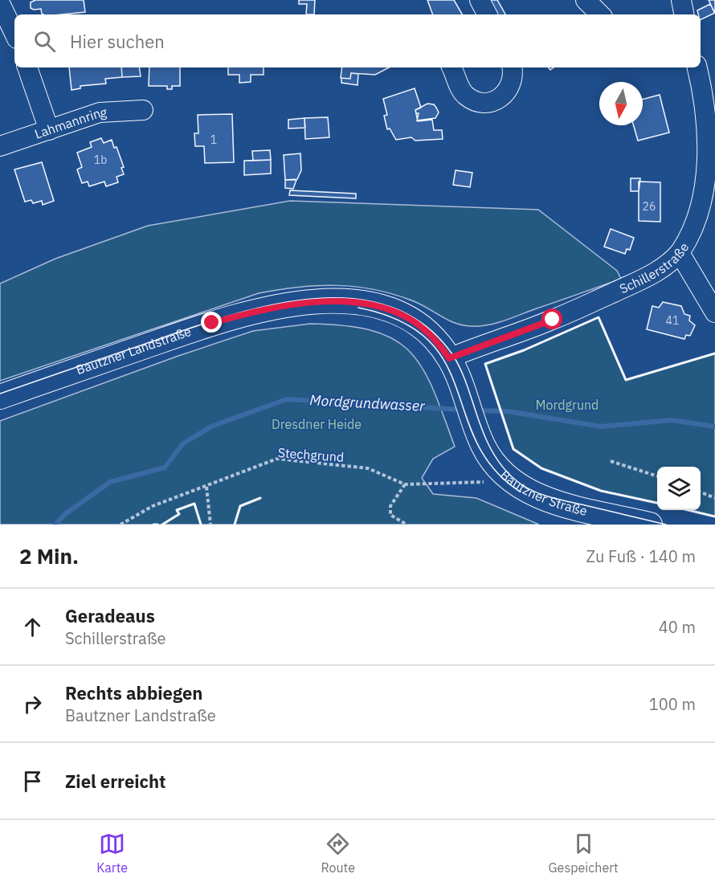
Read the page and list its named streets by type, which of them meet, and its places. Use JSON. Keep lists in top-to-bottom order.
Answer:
{
  "streets": {
    "main road": ["Bautzner Landstraße", "Bautzner Straße"],
    "street": ["Lahmannring", "Schillerstraße"],
    "path": ["Stechgrund"]
  },
  "crossings": [
    ["Schillerstraße", "Bautzner Landstraße"],
    ["Schillerstraße", "Bautzner Straße"],
    ["Bautzner Landstraße", "Bautzner Straße"],
    ["Stechgrund", "Bautzner Straße"]
  ],
  "water": ["Mordgrundwasser"],
  "parks": ["Mordgrund", "Dresdner Heide"],
  "house_numbers": [
    "1",
    "1b",
    "26",
    "41"
  ],
  "north": "bottom",
  "page": {
    "search": "Hier suchen",
    "heading": ["2 Min.", "Zu Fuß · 140 m"],
    "list": [
      ["Geradeaus", "Schillerstraße", "40 m"],
      ["Rechts abbiegen", "Bautzner Landstraße", "100 m"],
      "Ziel erreicht"
    ],
    "nav": ["Karte", "Route", "Gespeichert"]
  }
}
